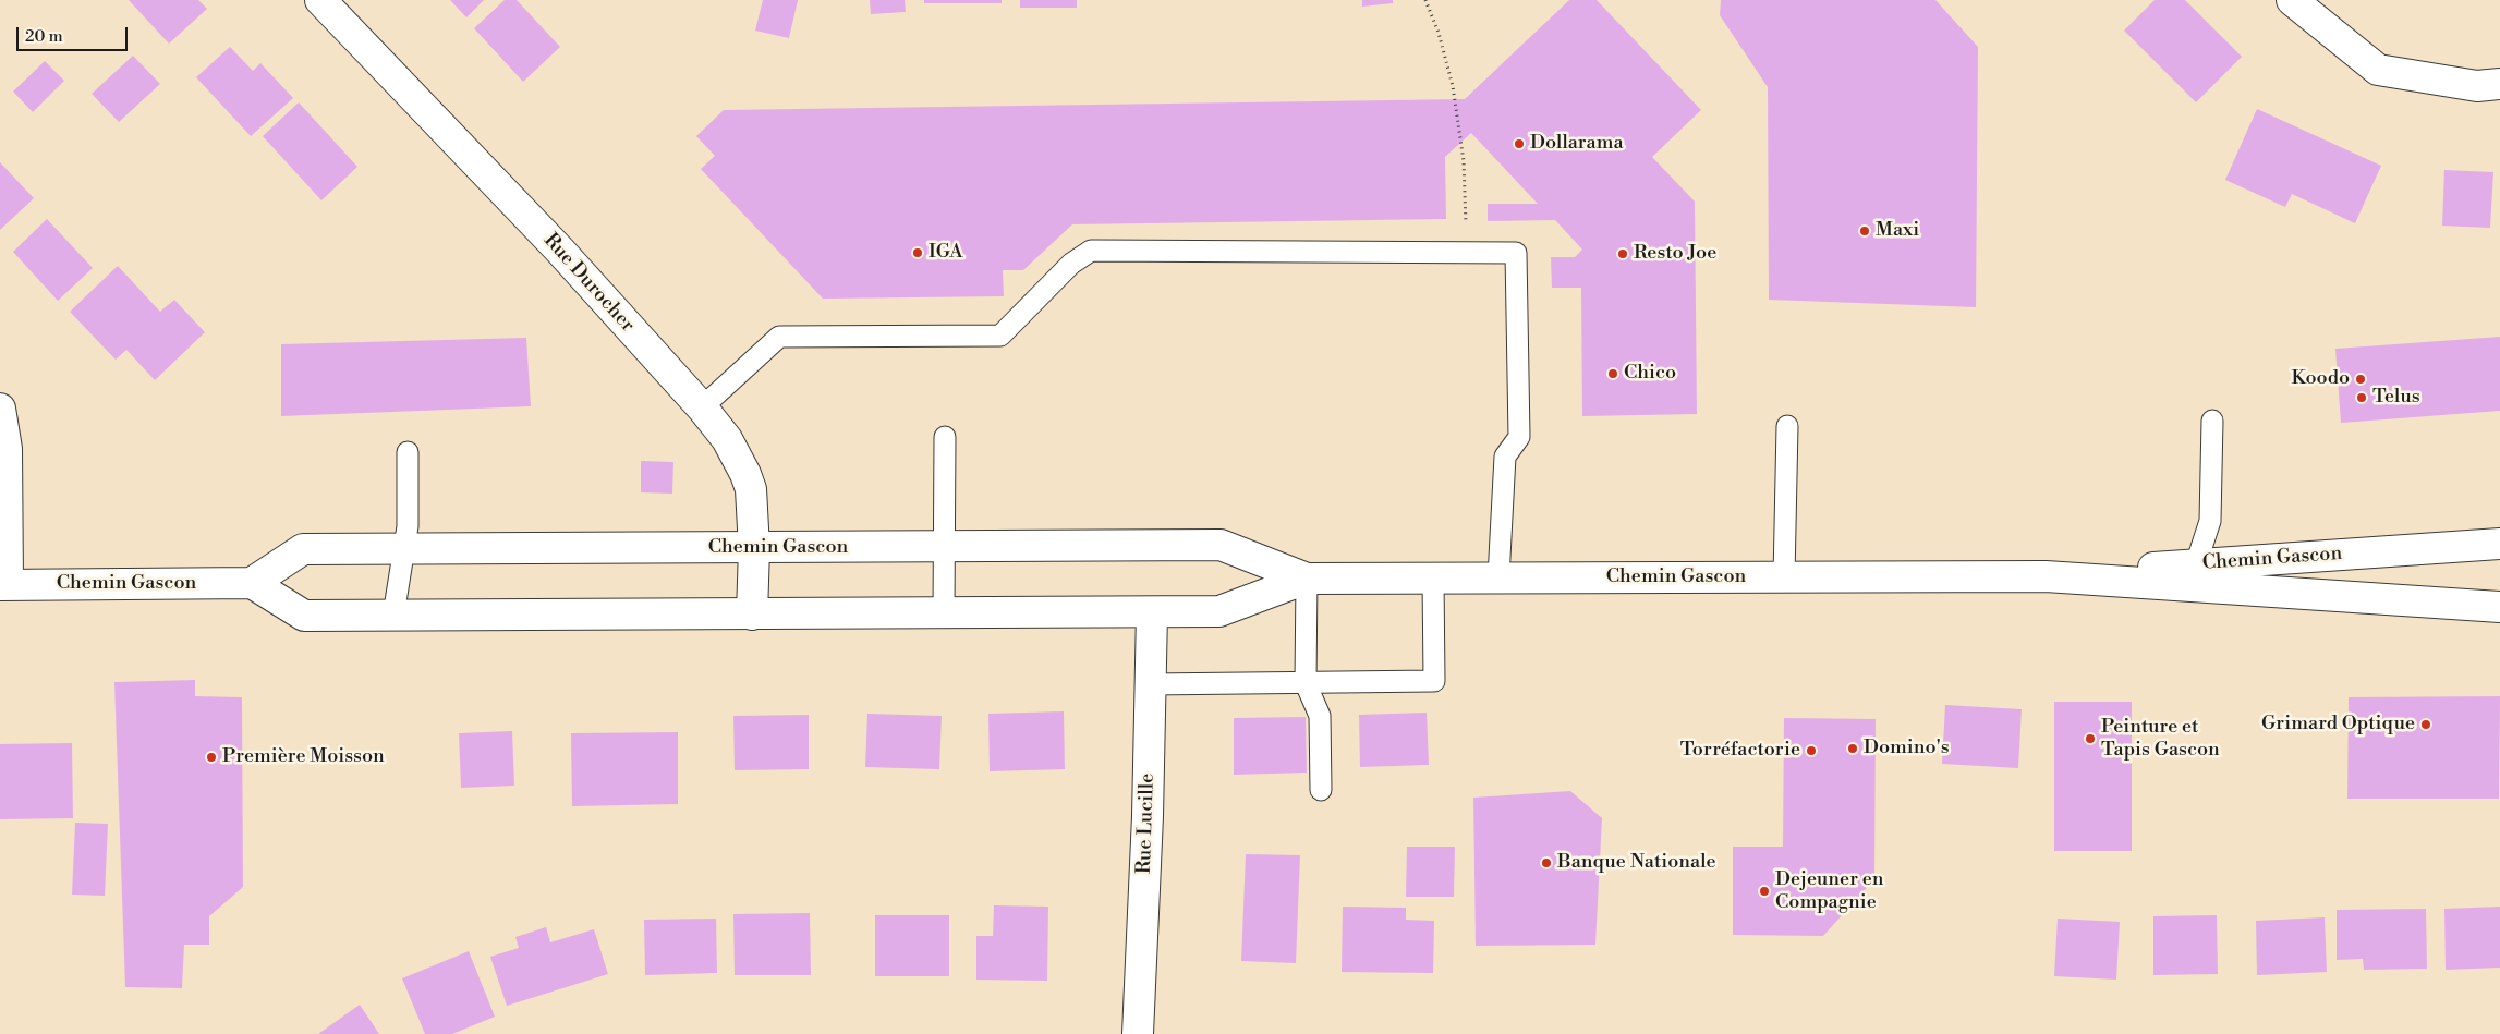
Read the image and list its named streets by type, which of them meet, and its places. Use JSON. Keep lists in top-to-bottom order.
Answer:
{
  "streets": {
    "main road": ["Rue Durocher", "Chemin Gascon", "Rue Lucille"]
  },
  "crossings": [
    ["Rue Durocher", "Chemin Gascon"],
    ["Chemin Gascon", "Rue Lucille"]
  ],
  "places": [
    "Dollarama",
    "Maxi",
    "IGA",
    "Resto Joe",
    "Chico",
    "Koodo",
    "Telus",
    "Grimard Optique",
    "Peinture et Tapis Gascon",
    "Domino's",
    "Torréfactorie",
    "Première Moisson",
    "Banque Nationale",
    "Dejeuner en Compagnie"
  ],
  "scale_bar": "20 m"
}
